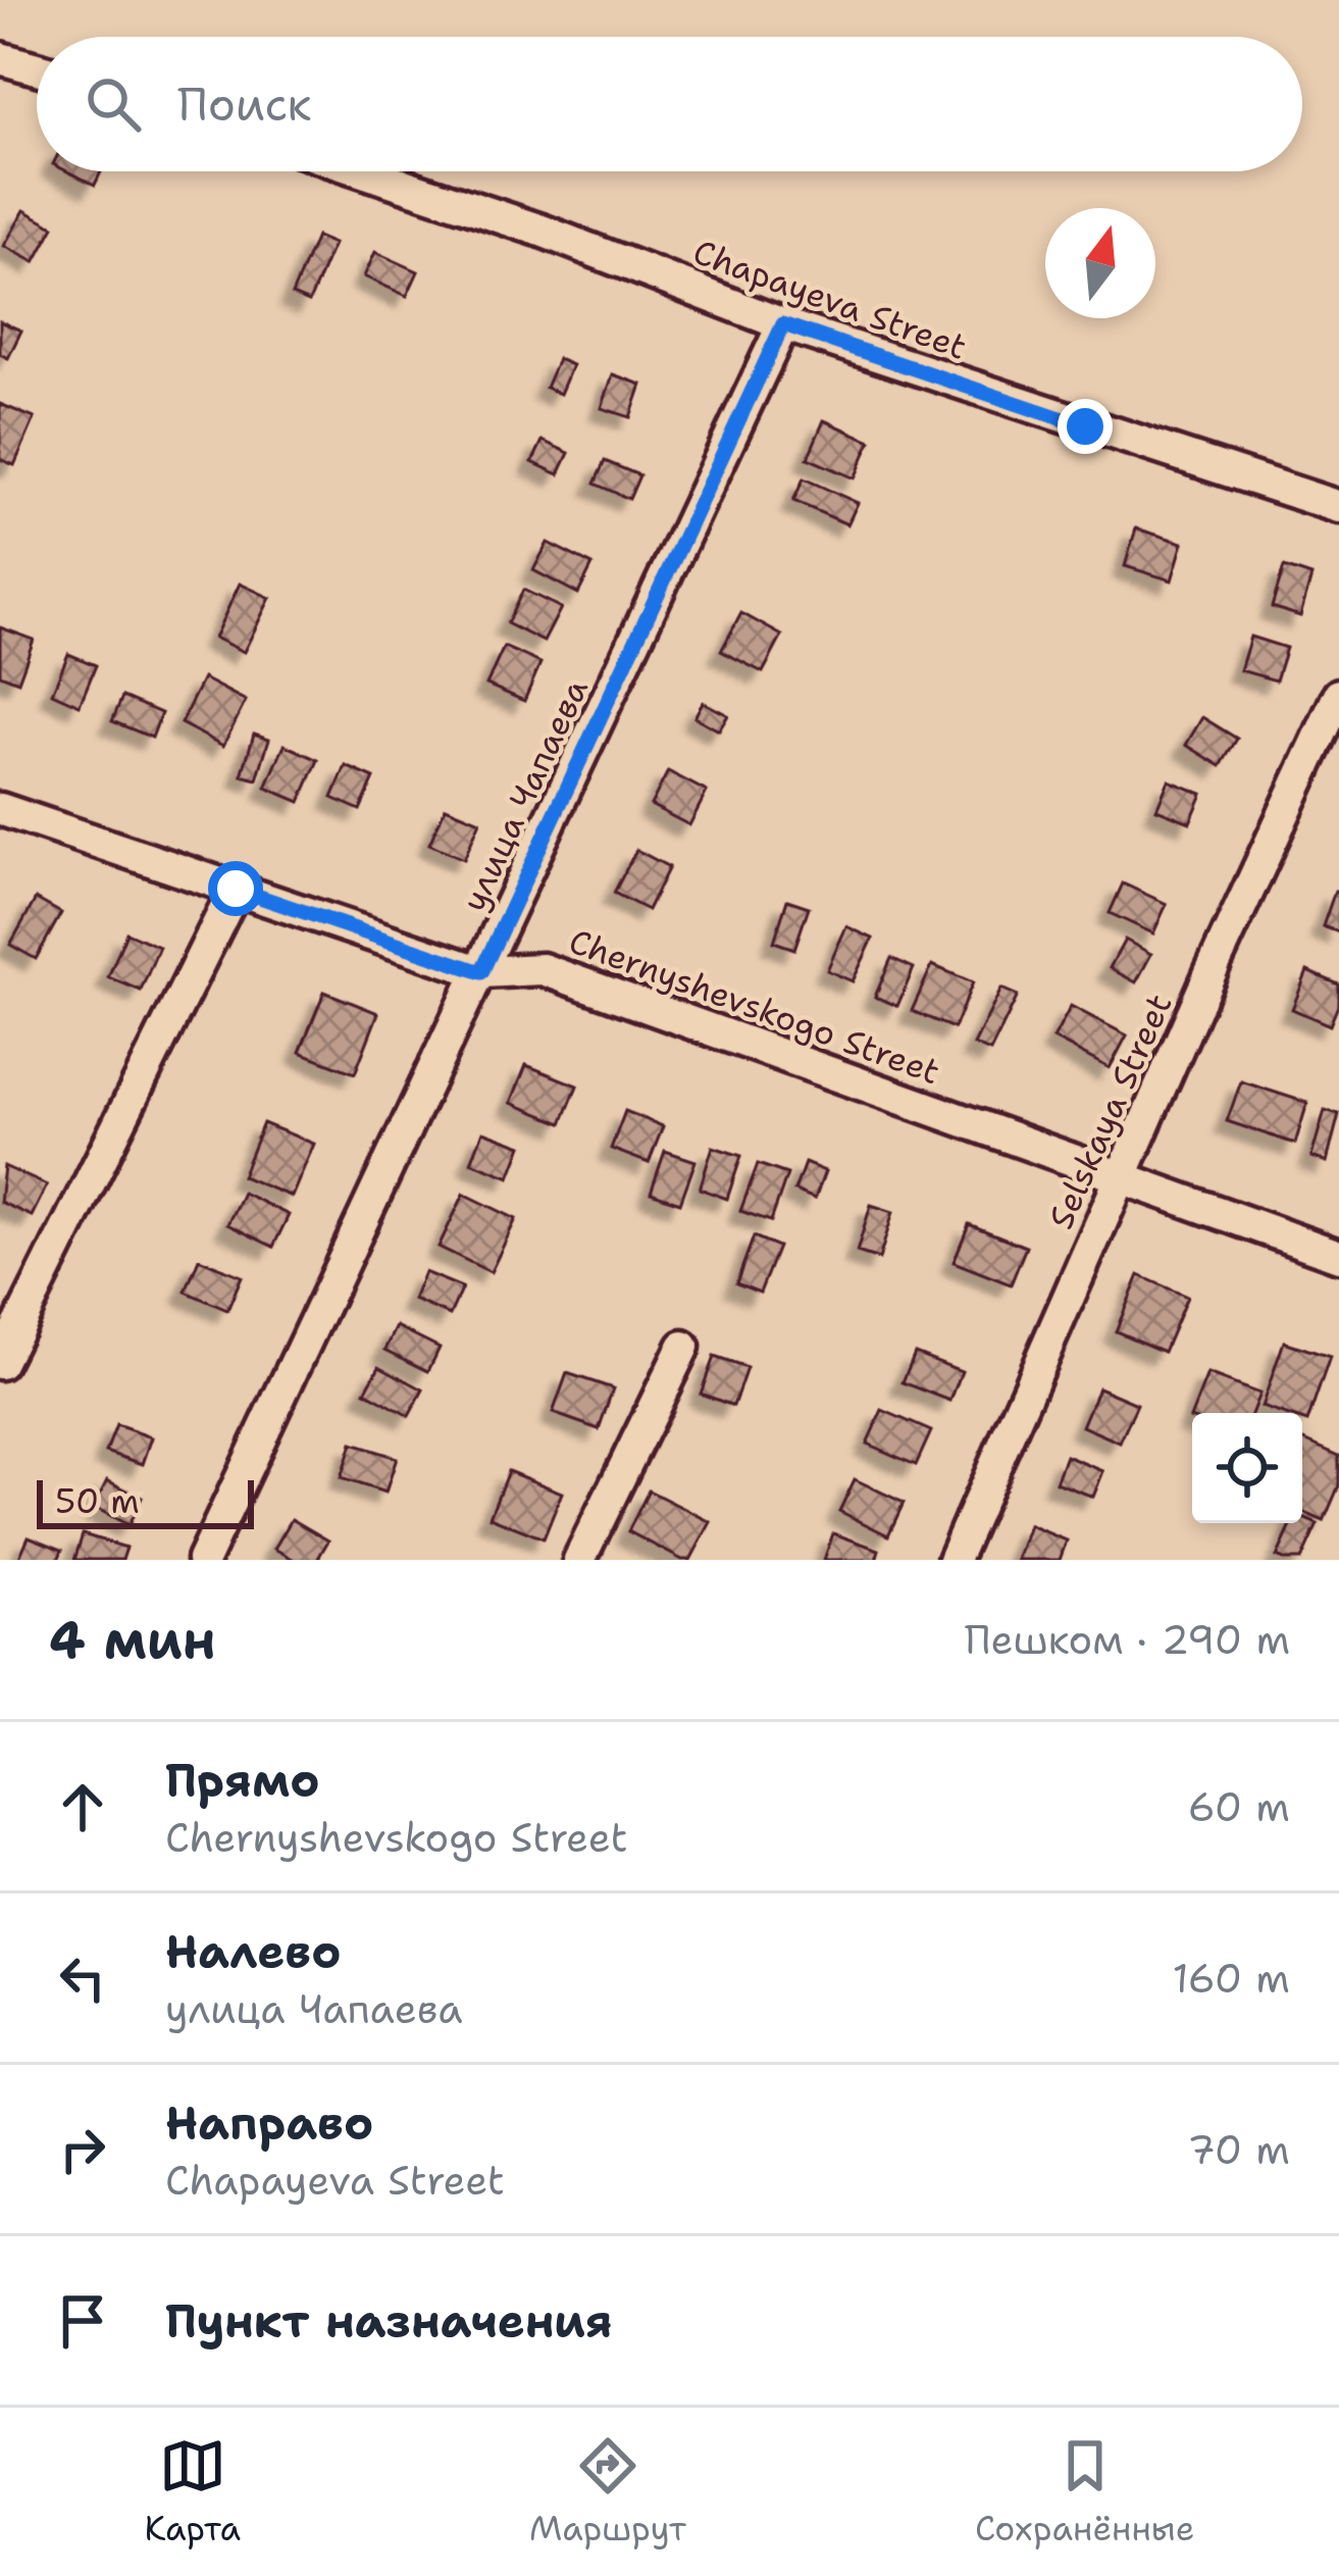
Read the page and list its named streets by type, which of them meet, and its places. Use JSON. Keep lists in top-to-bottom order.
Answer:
{
  "streets": {
    "street": [
      "Chapayeva Street",
      "улица Чапаева",
      "Chernyshevskogo Street",
      "Selskaya Street"
    ]
  },
  "crossings": [
    ["Chapayeva Street", "улица Чапаева"],
    ["улица Чапаева", "Chernyshevskogo Street"],
    ["Chernyshevskogo Street", "Selskaya Street"]
  ],
  "scale_bar": "50 m",
  "north": "top",
  "page": {
    "search": "Поиск",
    "scale": "50 m",
    "heading": ["4 мин", "Пешком · 290 m"],
    "list": [
      ["Прямо", "Chernyshevskogo Street", "60 m"],
      ["Налево", "улица Чапаева", "160 m"],
      ["Направо", "Chapayeva Street", "70 m"],
      "Пункт назначения"
    ],
    "nav": ["Карта", "Маршрут", "Сохранённые"]
  }
}
